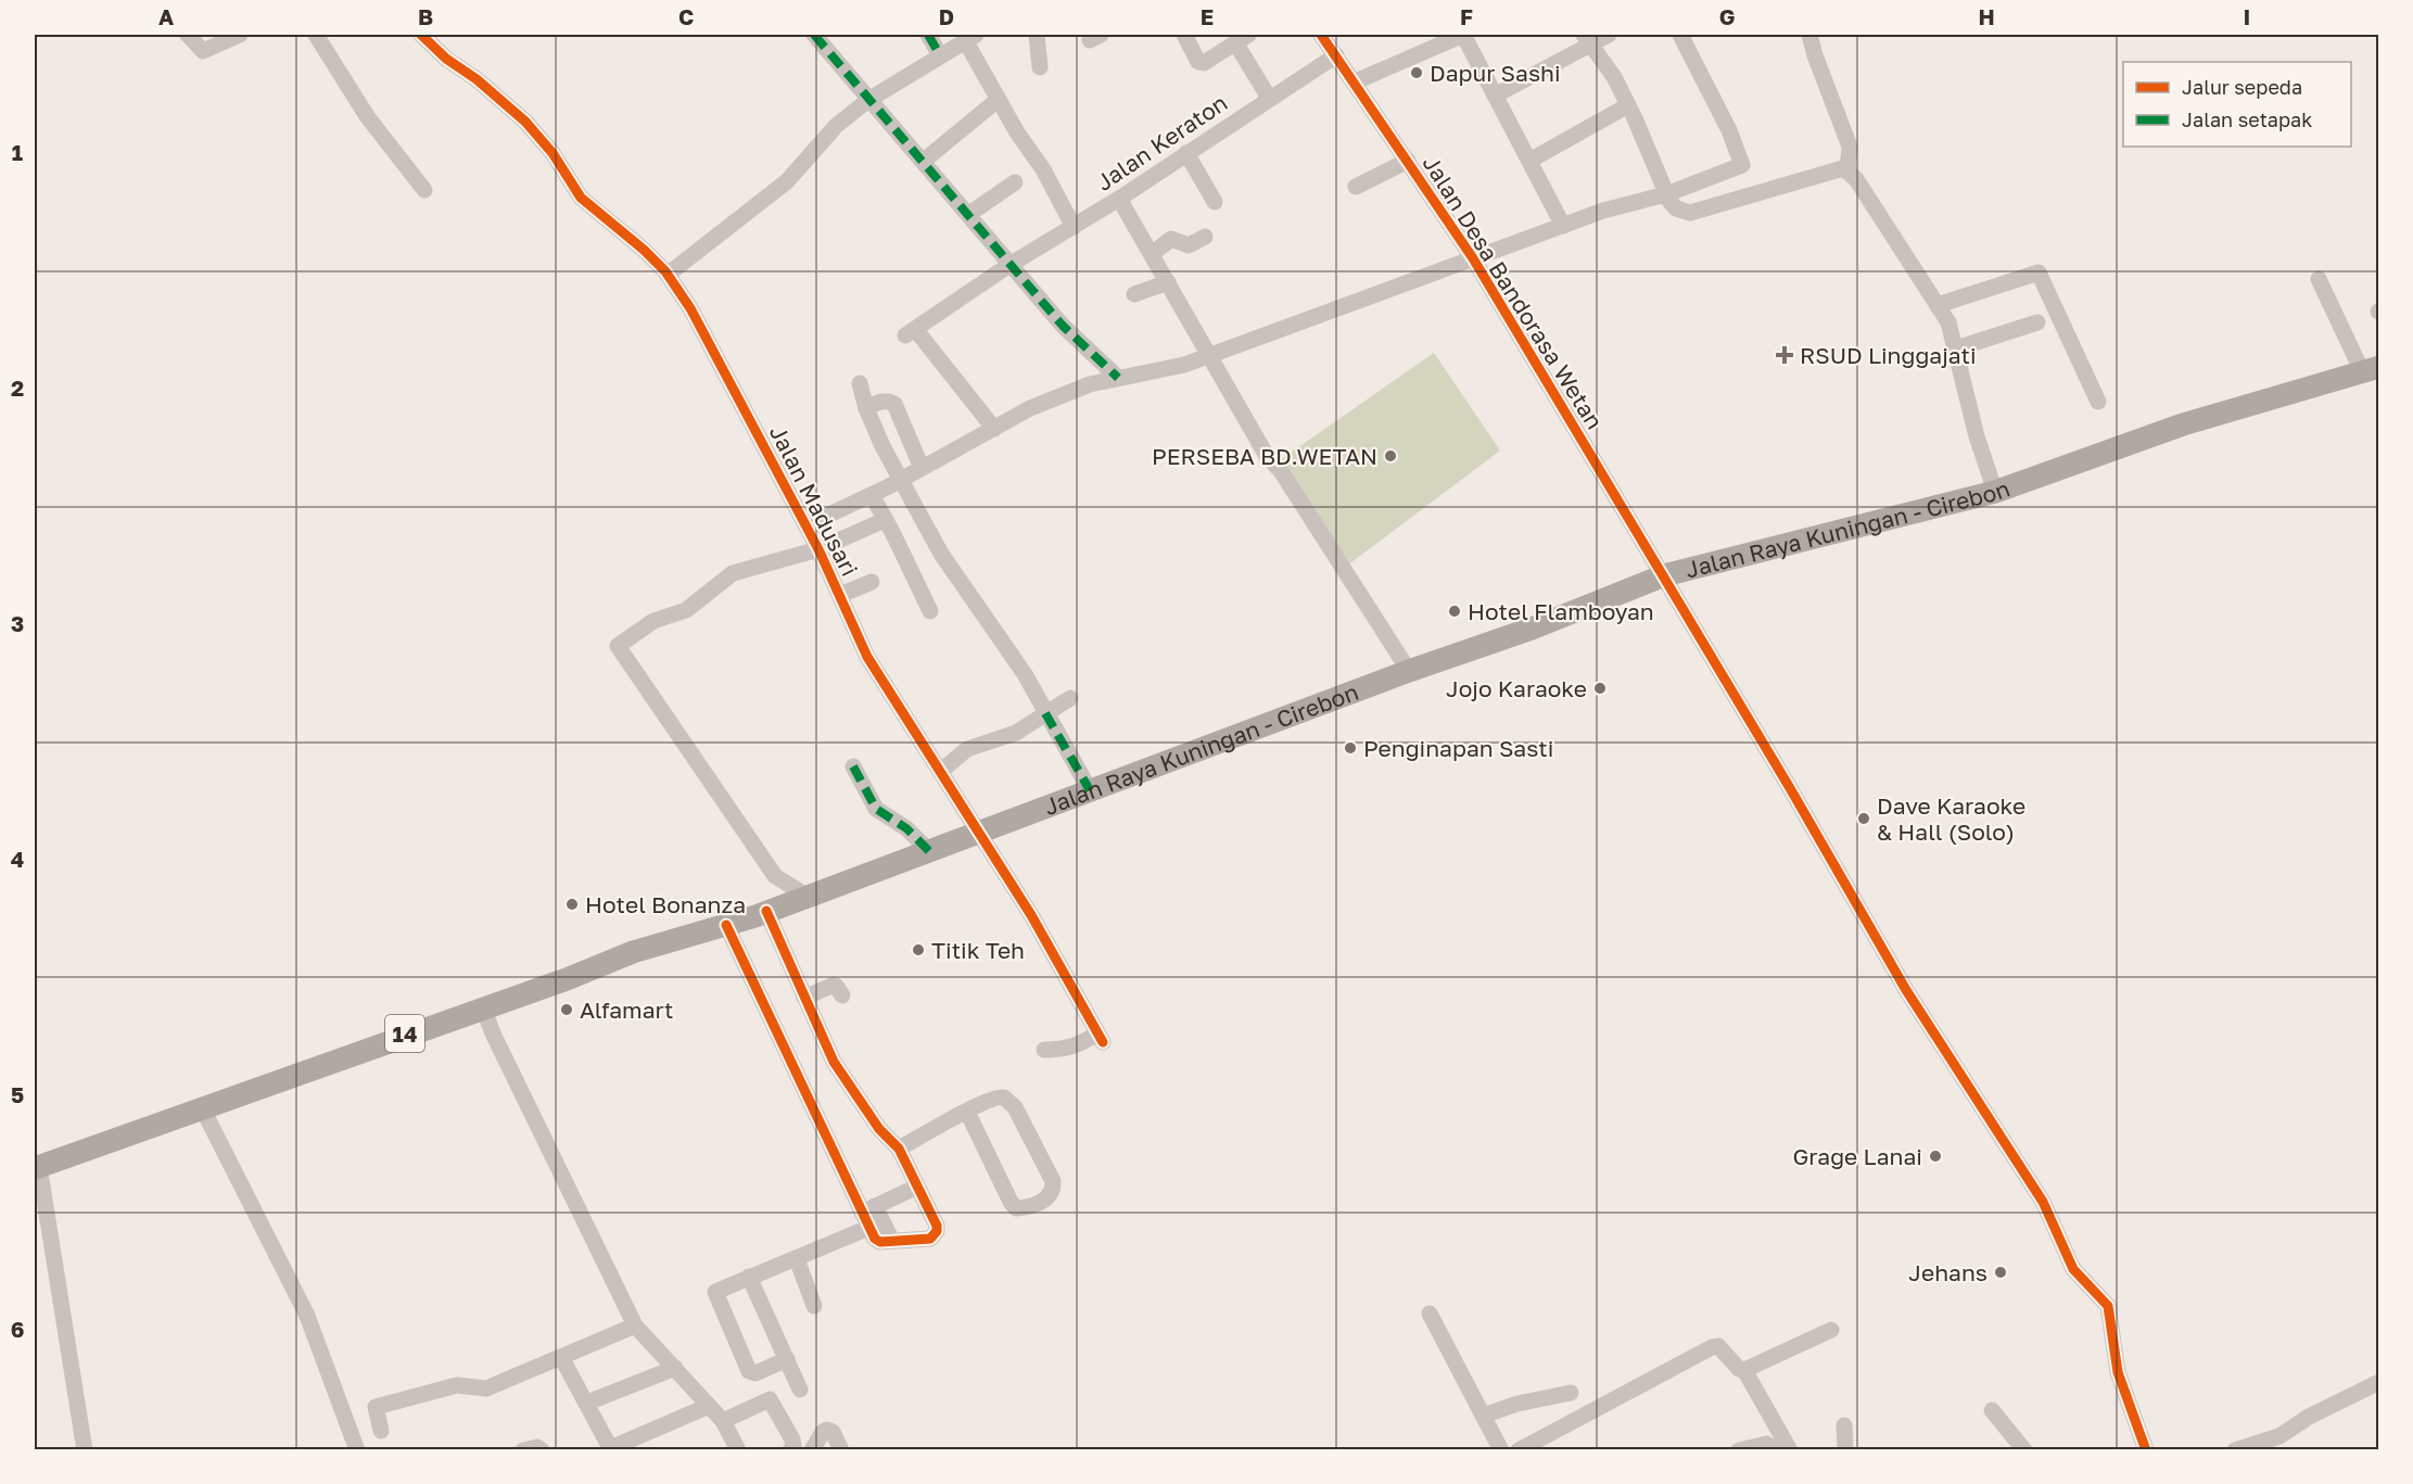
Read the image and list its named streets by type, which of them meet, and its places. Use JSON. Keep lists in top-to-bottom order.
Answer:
{
  "streets": {
    "highway": ["Jalan Raya Kuningan - Cirebon", "14"],
    "street": ["Jalan Keraton", "Jalan Desa Bandorasa Wetan", "Jalan Madusari"]
  },
  "crossings": [
    ["Jalan Keraton", "Jalan Desa Bandorasa Wetan"],
    ["Jalan Desa Bandorasa Wetan", "Jalan Raya Kuningan - Cirebon"],
    ["Jalan Madusari", "Jalan Raya Kuningan - Cirebon"]
  ],
  "places": {
    "other": [
      "Dapur Sashi",
      "PERSEBA BD.WETAN",
      "Hotel Flamboyan",
      "Jojo Karaoke",
      "Penginapan Sasti",
      "Dave Karaoke & Hall (Solo)",
      "Hotel Bonanza",
      "Titik Teh",
      "Alfamart",
      "Grage Lanai",
      "Jehans"
    ],
    "health": ["RSUD Linggajati"]
  },
  "legend": ["Jalur sepeda", "Jalan setapak"],
  "grid": {
    "columns": [
      "A",
      "B",
      "C",
      "D",
      "E",
      "F",
      "G",
      "H",
      "I"
    ],
    "rows": [
      "1",
      "2",
      "3",
      "4",
      "5",
      "6"
    ]
  }
}
